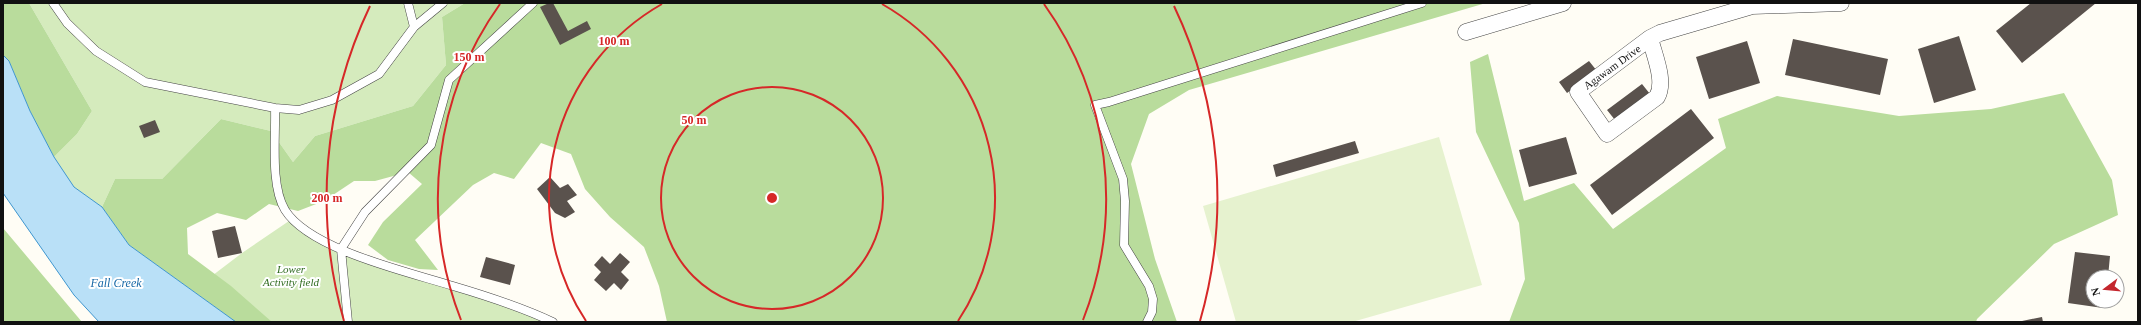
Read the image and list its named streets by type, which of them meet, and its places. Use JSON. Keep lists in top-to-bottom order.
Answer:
{
  "streets": {
    "street": ["Agawam Drive"]
  },
  "water": ["Fall Creek"],
  "parks": ["Lower Activity field"],
  "north": "left",
  "rings": [
    "100 m",
    "150 m",
    "50 m",
    "200 m"
  ]
}
